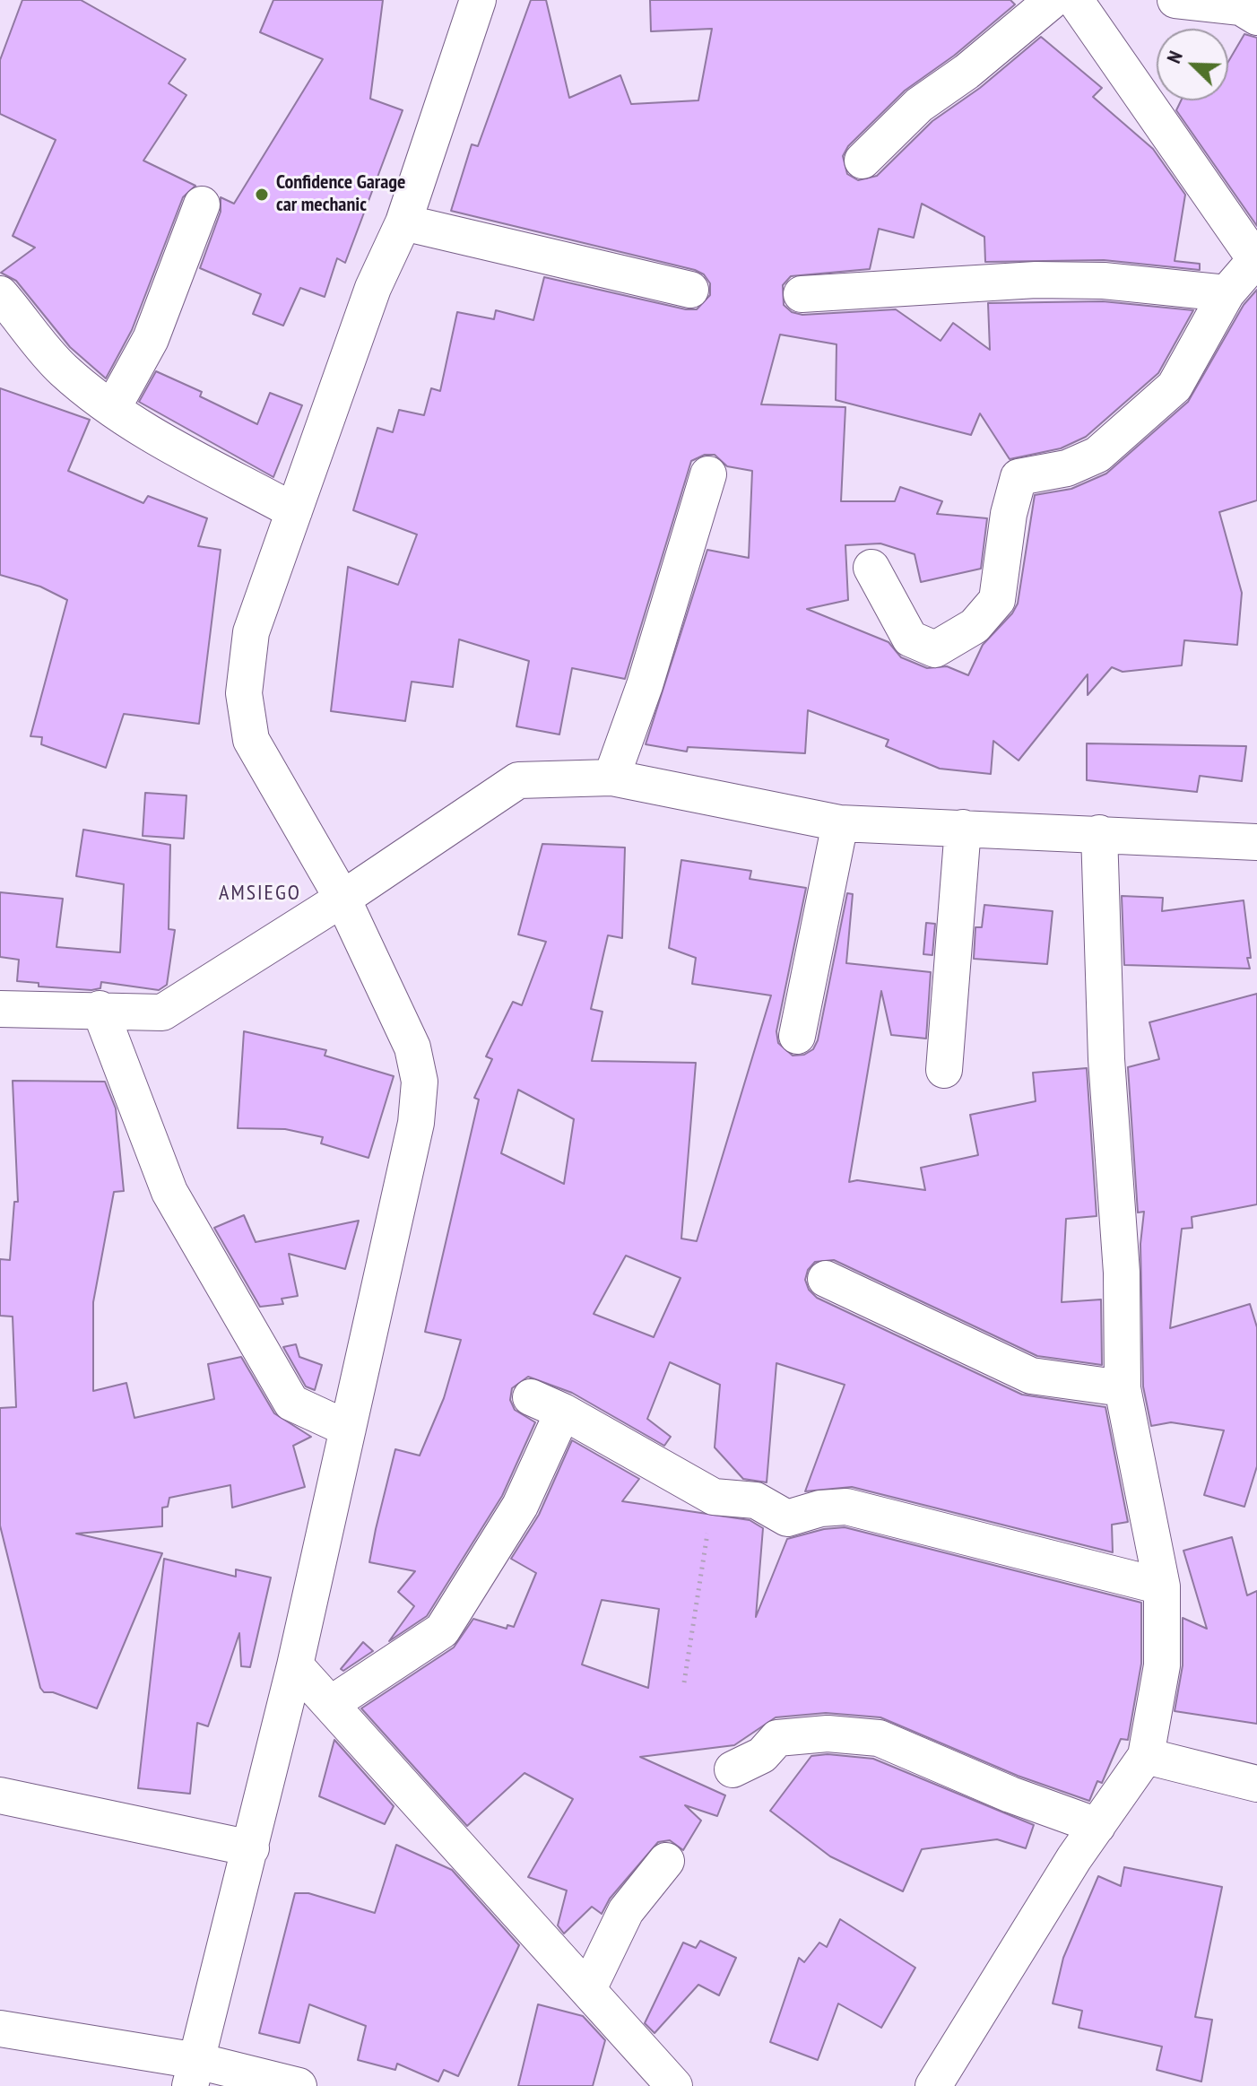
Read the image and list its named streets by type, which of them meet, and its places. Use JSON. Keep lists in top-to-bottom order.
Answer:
{
  "districts": ["AMSIEGO"],
  "places": ["Confidence Garage car mechanic"],
  "north": "top left"
}
